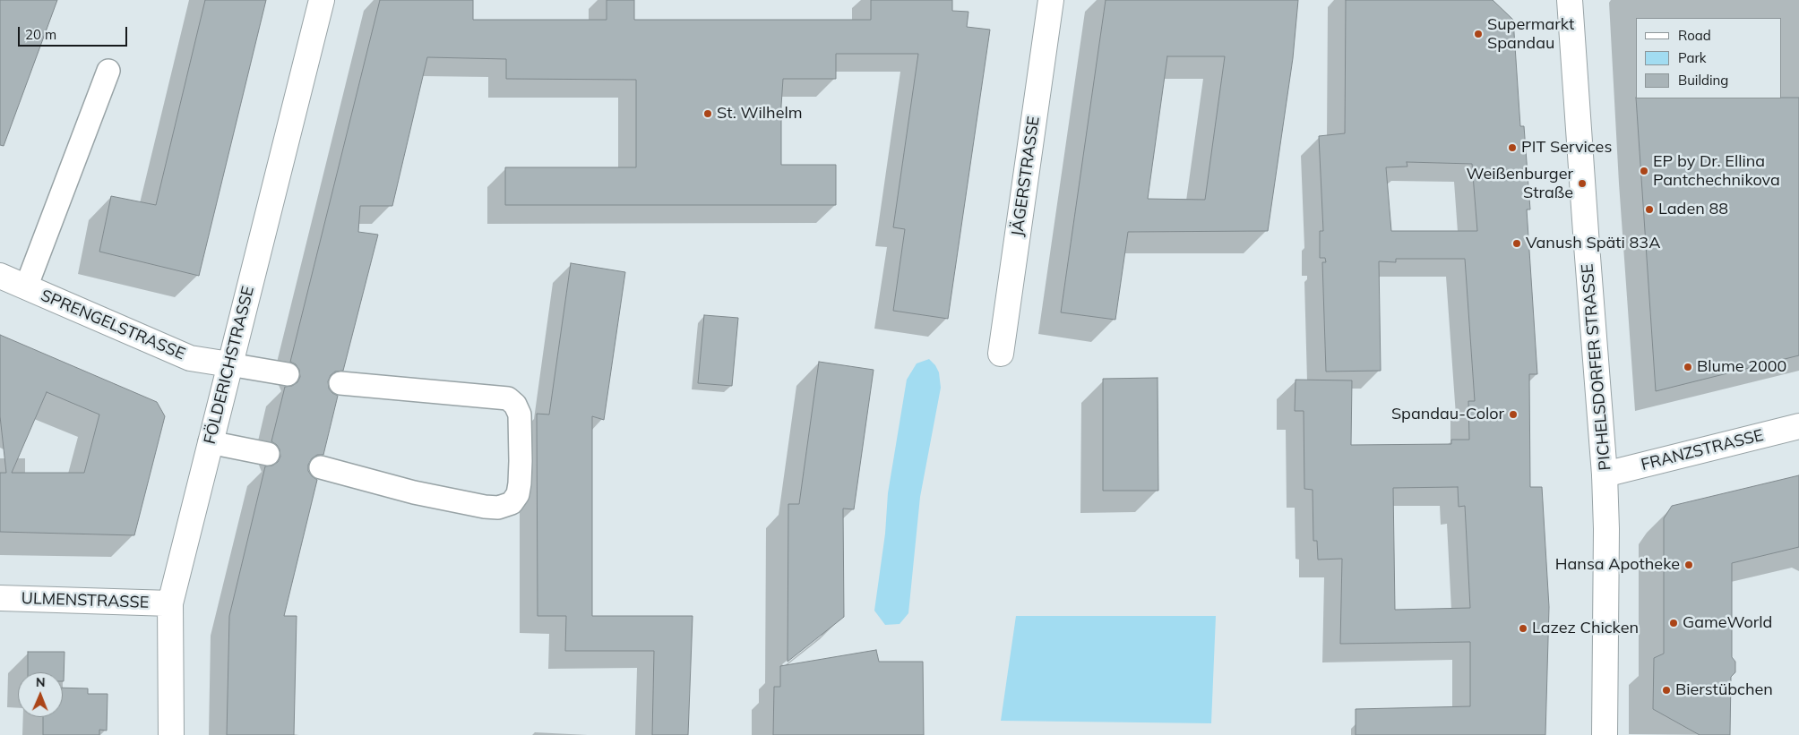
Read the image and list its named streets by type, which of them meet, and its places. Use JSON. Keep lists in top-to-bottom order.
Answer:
{
  "streets": {
    "street": [
      "JÄGERSTRASSE",
      "SPRENGELSTRASSE",
      "FÖLDERICHSTRASSE",
      "PICHELSDORFER STRASSE",
      "FRANZSTRASSE",
      "ULMENSTRASSE"
    ]
  },
  "crossings": [
    ["SPRENGELSTRASSE", "FÖLDERICHSTRASSE"],
    ["FÖLDERICHSTRASSE", "ULMENSTRASSE"],
    ["PICHELSDORFER STRASSE", "FRANZSTRASSE"]
  ],
  "places": [
    "Supermarkt Spandau",
    "St. Wilhelm",
    "PIT Services",
    "EP by Dr. Ellina Pantchechnikova",
    "Weißenburger Straße",
    "Laden 88",
    "Vanush Späti 83A",
    "Blume 2000",
    "Spandau-Color",
    "Hansa Apotheke",
    "GameWorld",
    "Lazez Chicken",
    "Bierstübchen"
  ],
  "legend": ["Road", "Park", "Building"],
  "scale_bar": "20 m",
  "north": "top"
}
